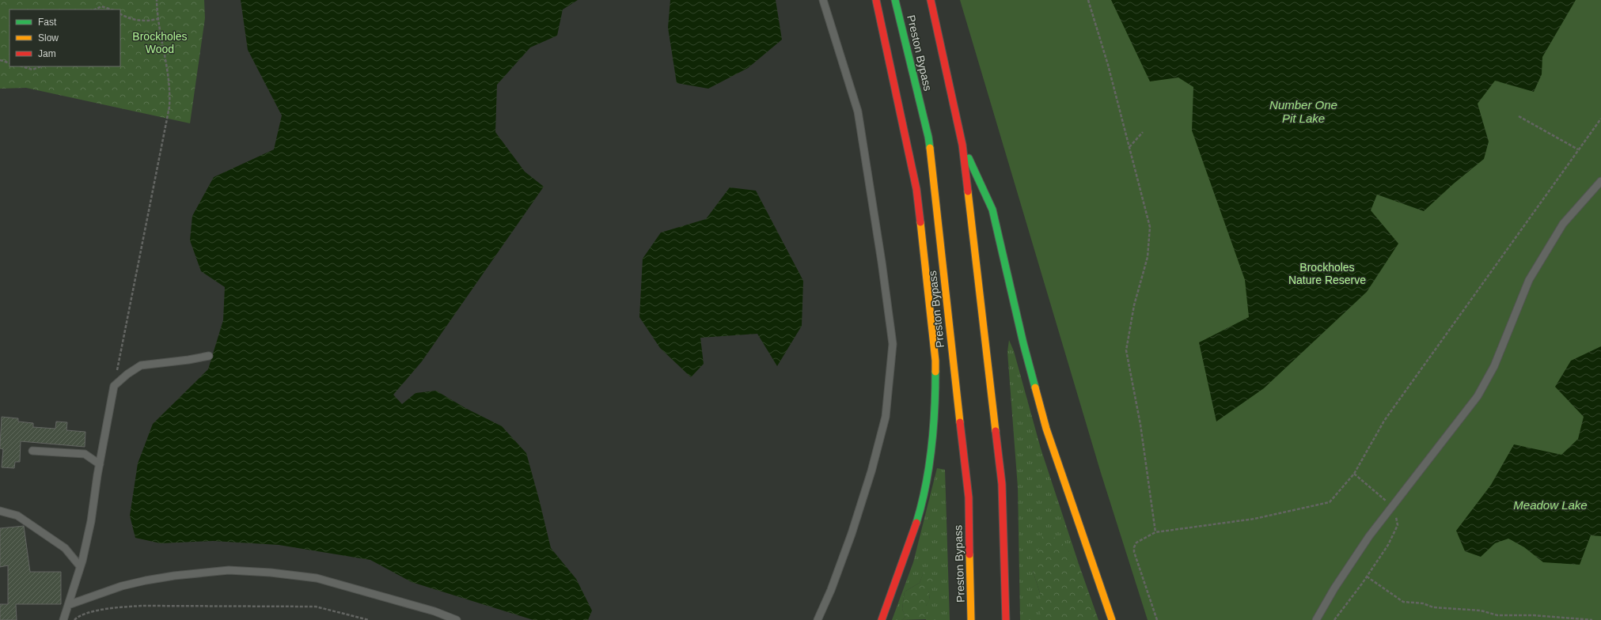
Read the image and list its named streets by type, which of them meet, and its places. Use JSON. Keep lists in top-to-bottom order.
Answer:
{
  "streets": {
    "highway": ["Preston Bypass"]
  },
  "water": ["Number One Pit Lake", "Meadow Lake"],
  "parks": ["Brockholes Wood", "Brockholes Nature Reserve"],
  "legend": ["Fast", "Slow", "Jam"]
}
